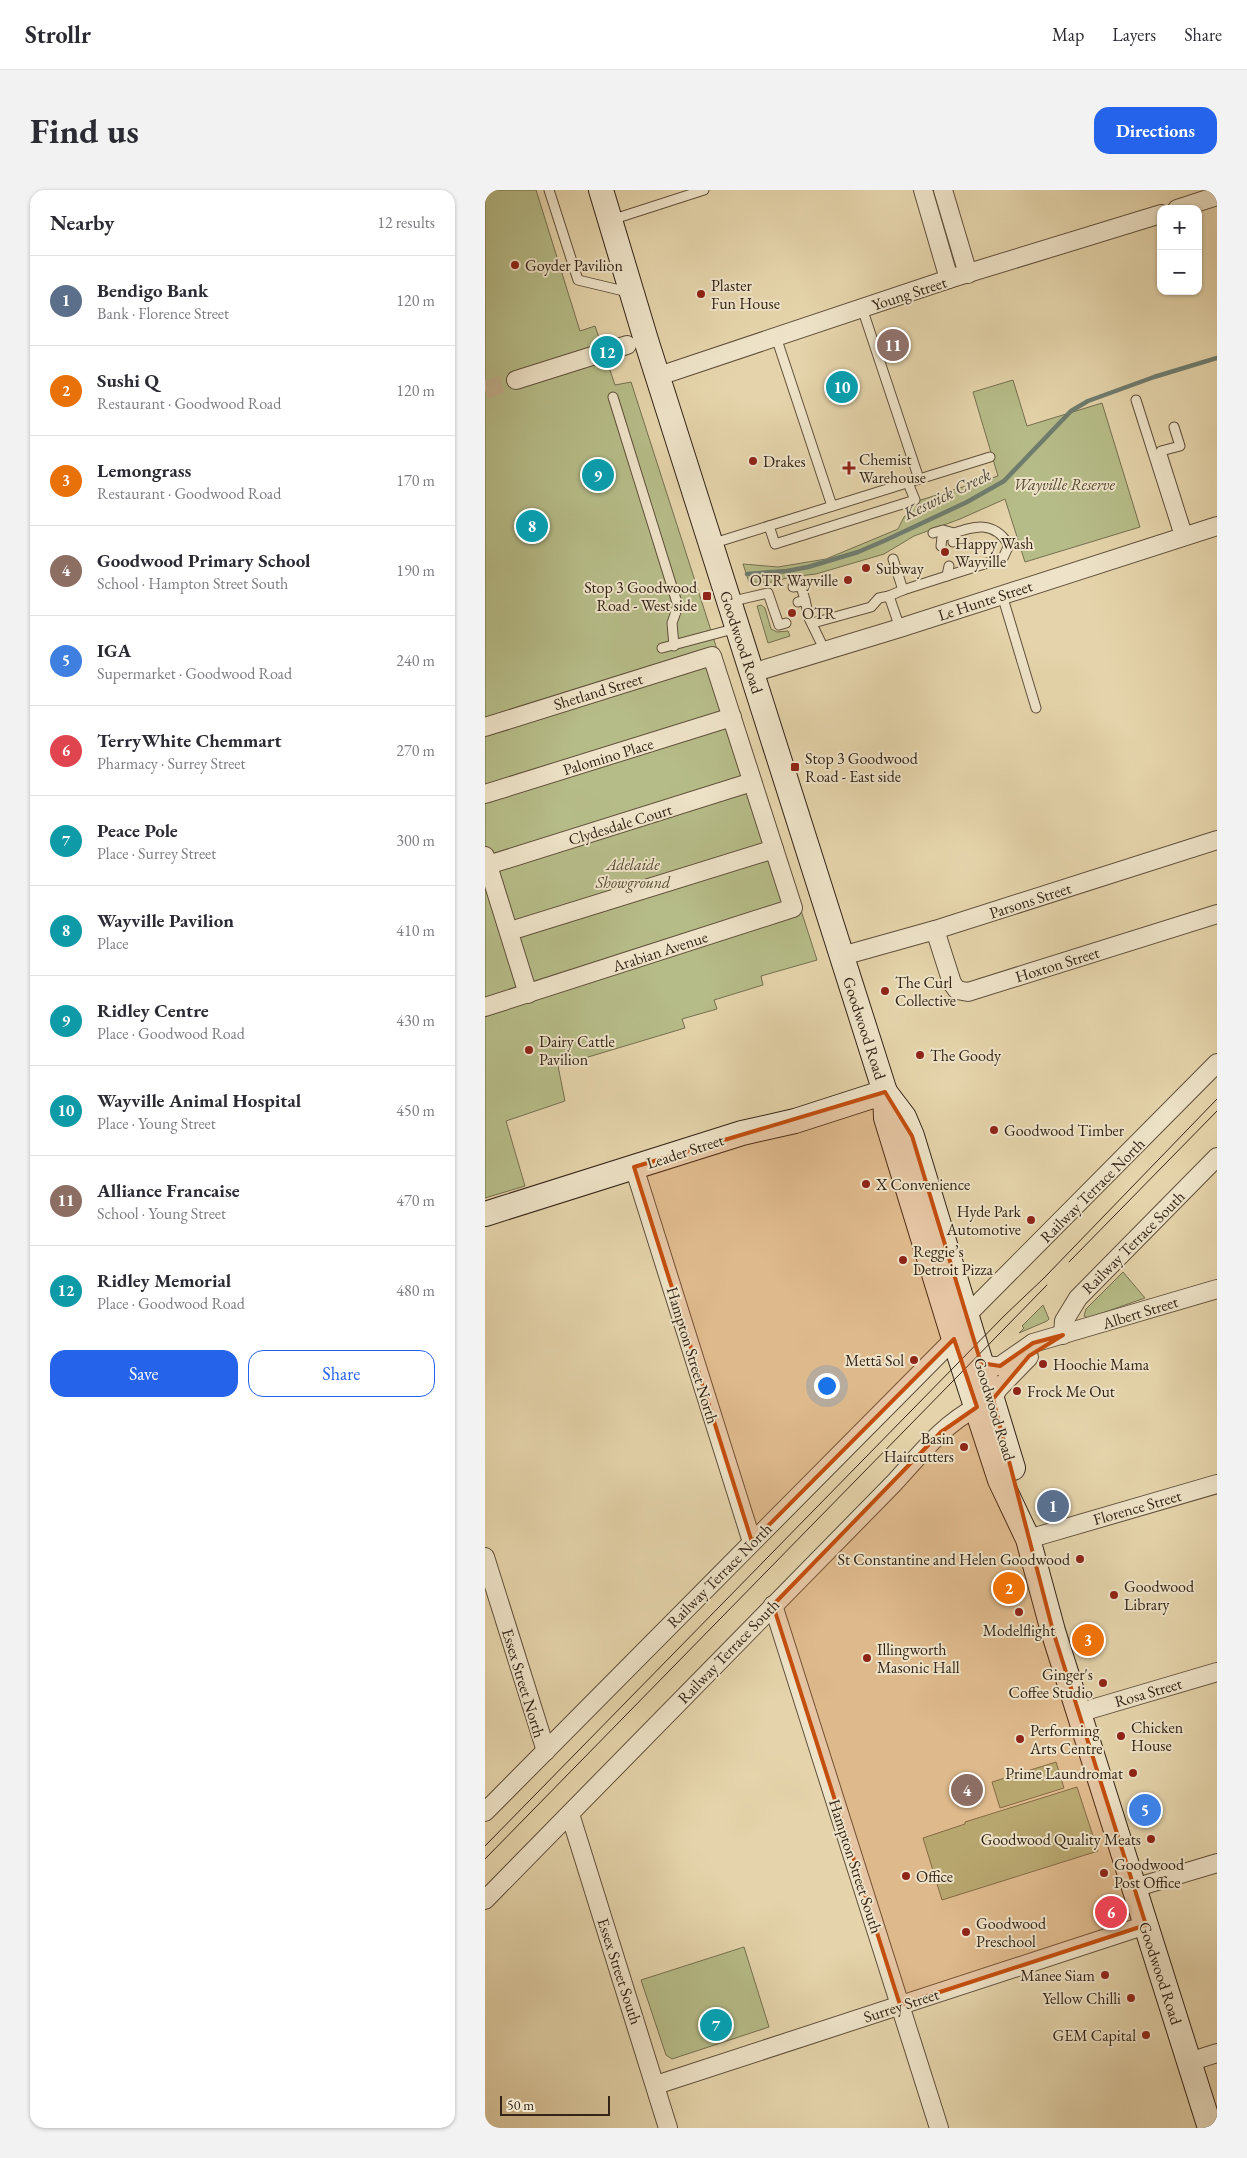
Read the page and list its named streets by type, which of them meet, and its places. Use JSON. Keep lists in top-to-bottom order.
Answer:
{
  "streets": {
    "main road": ["Goodwood Road", "Leader Street"],
    "street": [
      "Young Street",
      "Le Hunte Street",
      "Shetland Street",
      "Palomino Place",
      "Clydesdale Court",
      "Parsons Street",
      "Arabian Avenue",
      "Hoxton Street",
      "Railway Terrace North",
      "Railway Terrace South",
      "Albert Street",
      "Hampton Street North",
      "Florence Street",
      "Essex Street North",
      "Rosa Street",
      "Hampton Street South",
      "Essex Street South",
      "Surrey Street"
    ]
  },
  "crossings": [
    ["Young Street", "Goodwood Road"],
    ["Le Hunte Street", "Goodwood Road"],
    ["Goodwood Road", "Parsons Street"],
    ["Goodwood Road", "Leader Street"],
    ["Goodwood Road", "Railway Terrace North"],
    ["Goodwood Road", "Railway Terrace South"],
    ["Goodwood Road", "Albert Street"],
    ["Goodwood Road", "Florence Street"],
    ["Goodwood Road", "Rosa Street"],
    ["Goodwood Road", "Surrey Street"],
    ["Shetland Street", "Palomino Place"],
    ["Parsons Street", "Hoxton Street"],
    ["Leader Street", "Hampton Street North"],
    ["Railway Terrace North", "Hampton Street North"],
    ["Railway Terrace North", "Essex Street North"],
    ["Railway Terrace South", "Albert Street"],
    ["Railway Terrace South", "Hampton Street South"],
    ["Railway Terrace South", "Essex Street South"],
    ["Hampton Street South", "Surrey Street"],
    ["Essex Street South", "Surrey Street"]
  ],
  "water": ["Keswick Creek"],
  "parks": ["Wayville Reserve", "Adelaide Showground"],
  "places": {
    "other": [
      "Goyder Pavilion",
      "Plaster Fun House",
      "Drakes",
      "Happy Wash Wayville",
      "Subway",
      "OTR Wayville",
      "OTR",
      "The Curl Collective",
      "Dairy Cattle Pavilion",
      "The Goody",
      "Goodwood Timber",
      "X Convenience",
      "Hyde Park Automotive",
      "Reggie’s Detroit Pizza",
      "Mettā Sol",
      "Hoochie Mama",
      "Frock Me Out",
      "Basin Haircutters",
      "St Constantine and Helen Goodwood",
      "Goodwood Library",
      "Modelflight",
      "Illingworth Masonic Hall",
      "Ginger's Coffee Studio",
      "Chicken House",
      "Performing Arts Centre",
      "Prime Laundromat",
      "Goodwood Quality Meats",
      "Goodwood Post Office",
      "Office",
      "Goodwood Preschool",
      "Manee Siam",
      "Yellow Chilli",
      "GEM Capital"
    ],
    "health": ["Chemist Warehouse"],
    "transit": ["Stop 3 Goodwood Road - West side", "Stop 3 Goodwood Road - East side"]
  },
  "scale_bar": "50 m",
  "page": {
    "header": "Strollr",
    "nav": ["Map", "Layers", "Share"],
    "buttons": [
      "Directions",
      ["Save", "Share"]
    ],
    "title": "Find us",
    "heading": ["Nearby", "12 results"],
    "map_buttons": ["+", "−"],
    "list": [
      {
        "mark": "1",
        "name": "Bendigo Bank",
        "note": "Bank · Florence Street",
        "value": "120 m"
      },
      {
        "mark": "2",
        "name": "Sushi Q",
        "note": "Restaurant · Goodwood Road",
        "value": "120 m"
      },
      {
        "mark": "3",
        "name": "Lemongrass",
        "note": "Restaurant · Goodwood Road",
        "value": "170 m"
      },
      {
        "mark": "4",
        "name": "Goodwood Primary School",
        "note": "School · Hampton Street South",
        "value": "190 m"
      },
      {
        "mark": "5",
        "name": "IGA",
        "note": "Supermarket · Goodwood Road",
        "value": "240 m"
      },
      {
        "mark": "6",
        "name": "TerryWhite Chemmart",
        "note": "Pharmacy · Surrey Street",
        "value": "270 m"
      },
      {
        "mark": "7",
        "name": "Peace Pole",
        "note": "Place · Surrey Street",
        "value": "300 m"
      },
      {
        "mark": "8",
        "name": "Wayville Pavilion",
        "note": "Place",
        "value": "410 m"
      },
      {
        "mark": "9",
        "name": "Ridley Centre",
        "note": "Place · Goodwood Road",
        "value": "430 m"
      },
      {
        "mark": "10",
        "name": "Wayville Animal Hospital",
        "note": "Place · Young Street",
        "value": "450 m"
      },
      {
        "mark": "11",
        "name": "Alliance Francaise",
        "note": "School · Young Street",
        "value": "470 m"
      },
      {
        "mark": "12",
        "name": "Ridley Memorial",
        "note": "Place · Goodwood Road",
        "value": "480 m"
      }
    ],
    "pins": [
      "11",
      "12",
      "10",
      "9",
      "8",
      "1",
      "2",
      "3",
      "4",
      "5",
      "6",
      "7"
    ],
    "scale": "50 m"
  }
}
